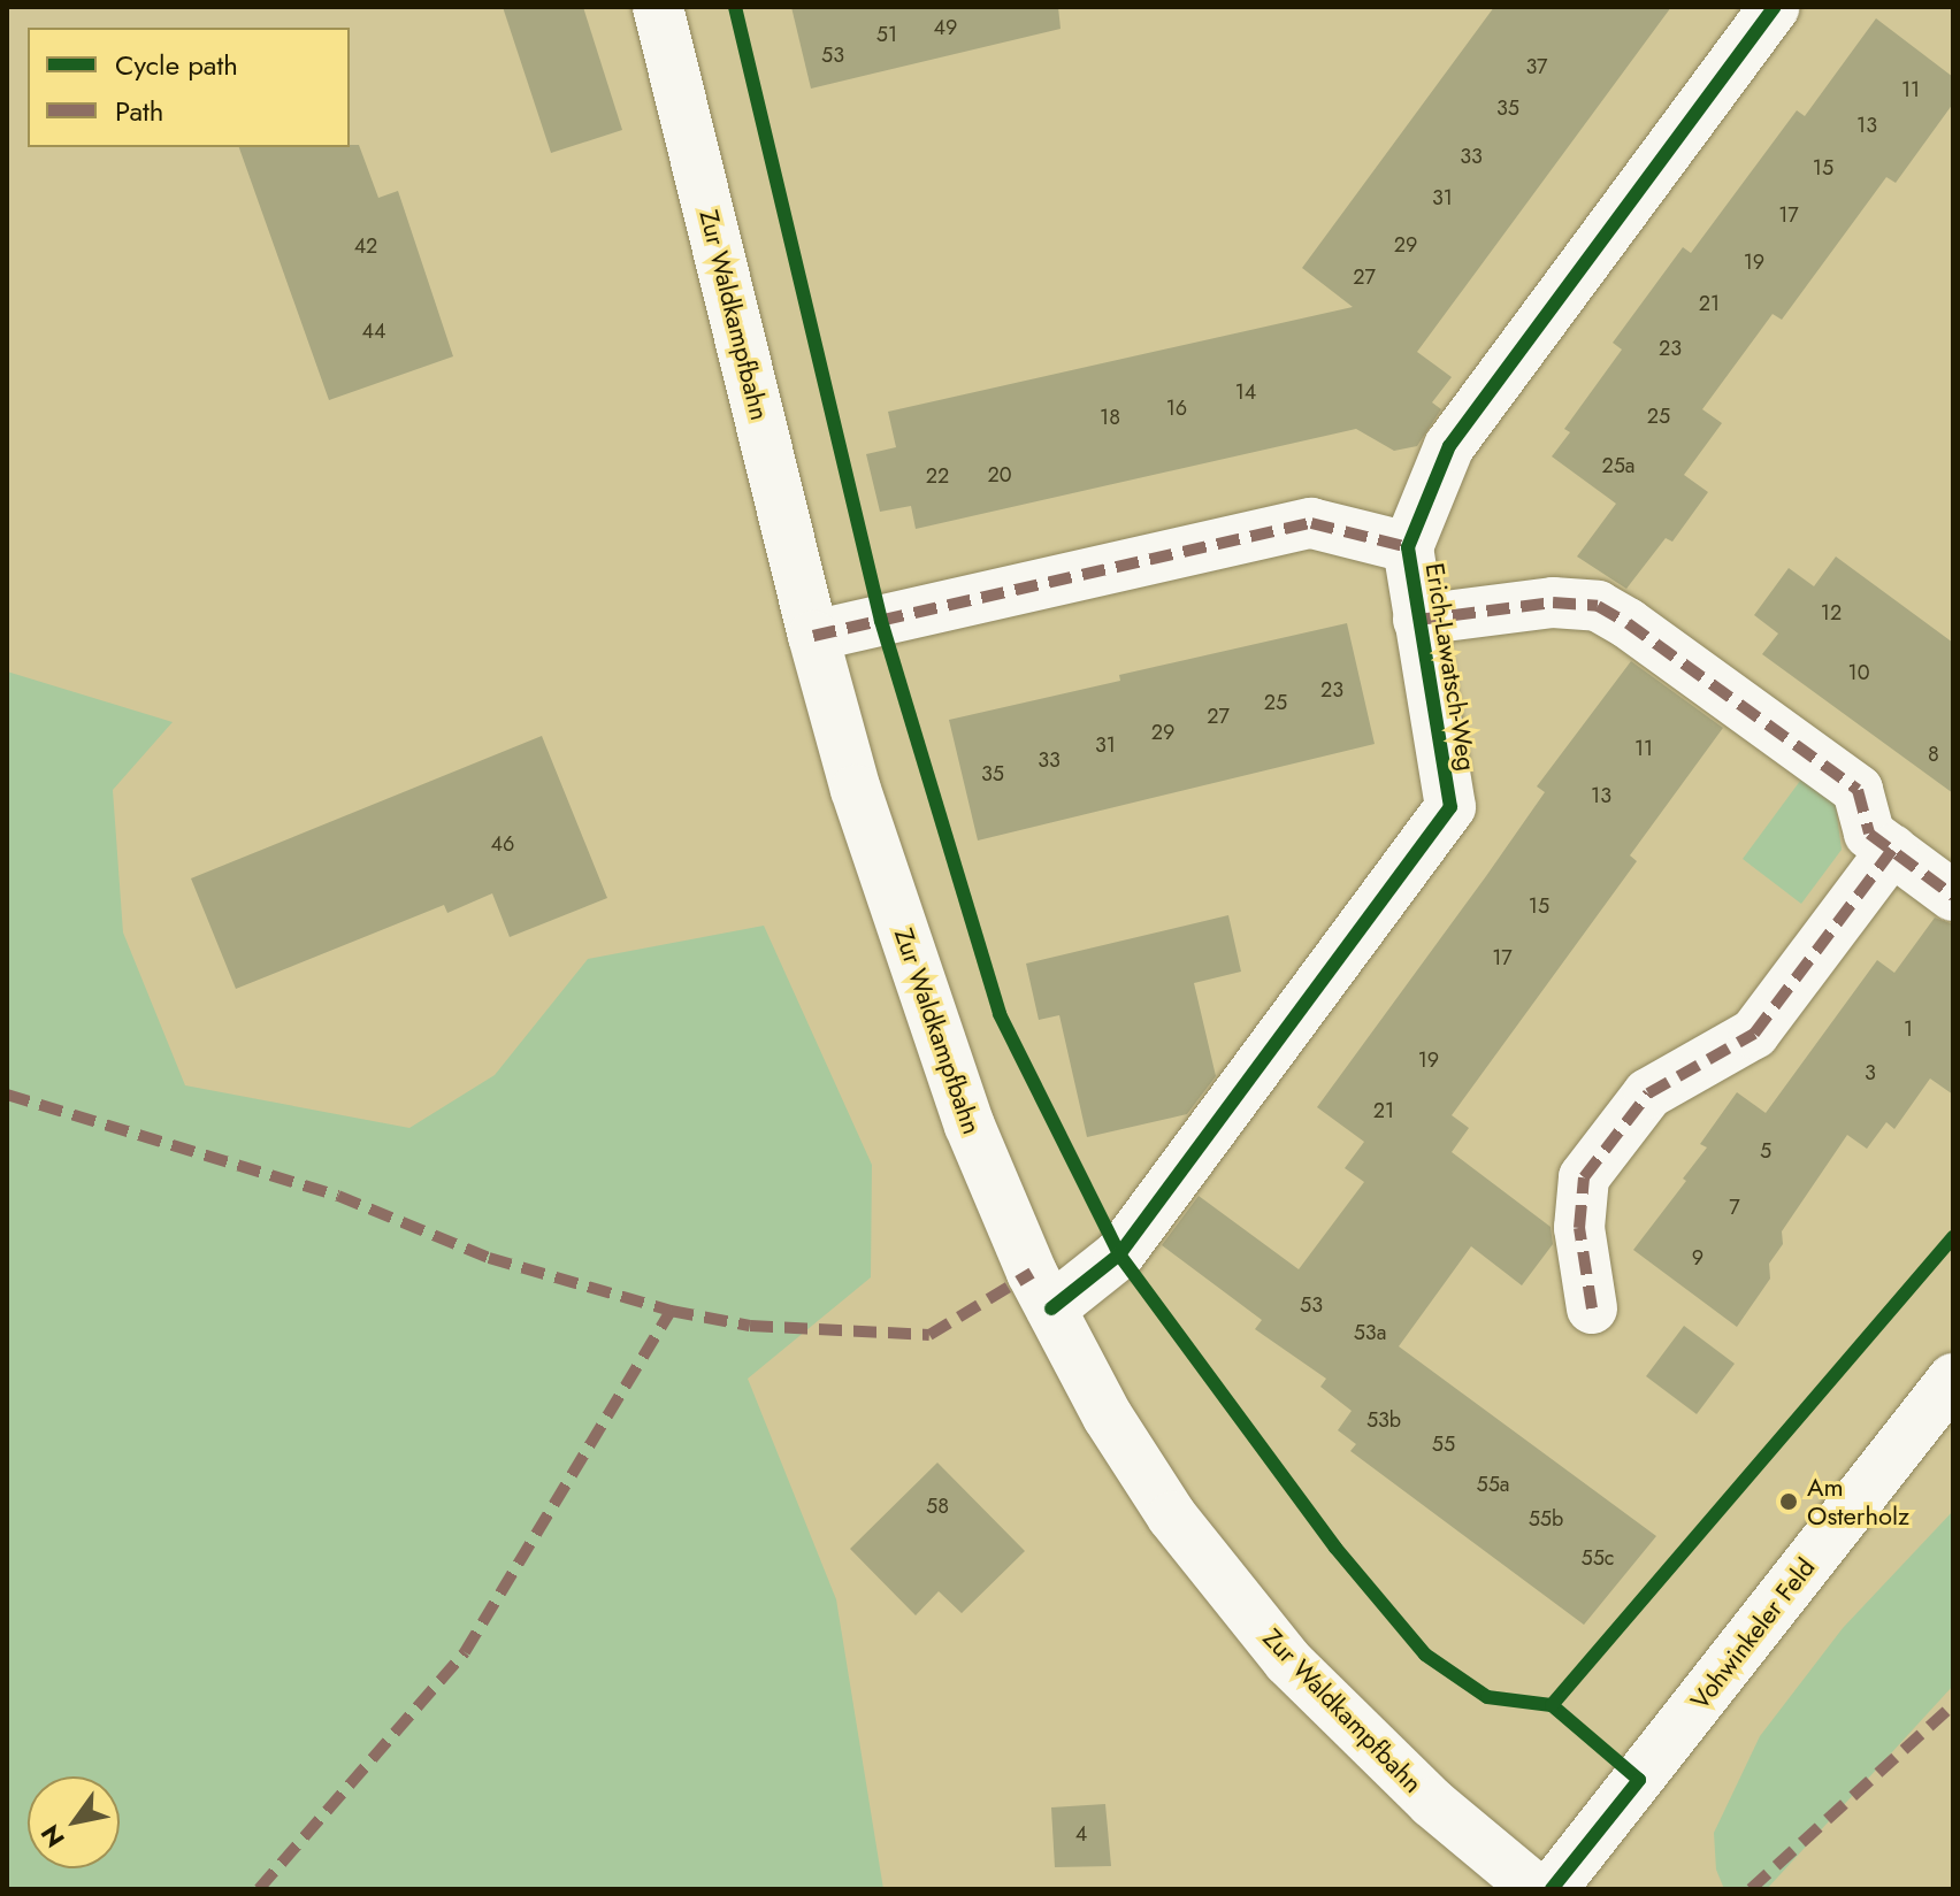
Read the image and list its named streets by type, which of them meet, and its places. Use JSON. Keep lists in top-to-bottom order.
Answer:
{
  "streets": {
    "street": ["Zur Waldkampfbahn", "Erich-Lawatsch-Weg", "Vohwinkeler Feld"]
  },
  "crossings": [
    ["Zur Waldkampfbahn", "Erich-Lawatsch-Weg"]
  ],
  "places": ["Am Osterholz"],
  "house_numbers": [
    "49",
    "51",
    "53",
    "37",
    "11",
    "35",
    "13",
    "33",
    "15",
    "31",
    "17",
    "29",
    "42",
    "19",
    "27",
    "21",
    "44",
    "23",
    "14",
    "16",
    "25",
    "18",
    "25a",
    "20",
    "22",
    "12",
    "10",
    "23",
    "25",
    "27",
    "29",
    "31",
    "11",
    "8",
    "33",
    "35",
    "13",
    "46",
    "15",
    "17",
    "1",
    "19",
    "3",
    "21",
    "5",
    "7",
    "9",
    "53",
    "53a",
    "53b",
    "55",
    "55a",
    "58",
    "55b",
    "55c",
    "4"
  ],
  "legend": ["Cycle path", "Path"],
  "north": "bottom left"
}
